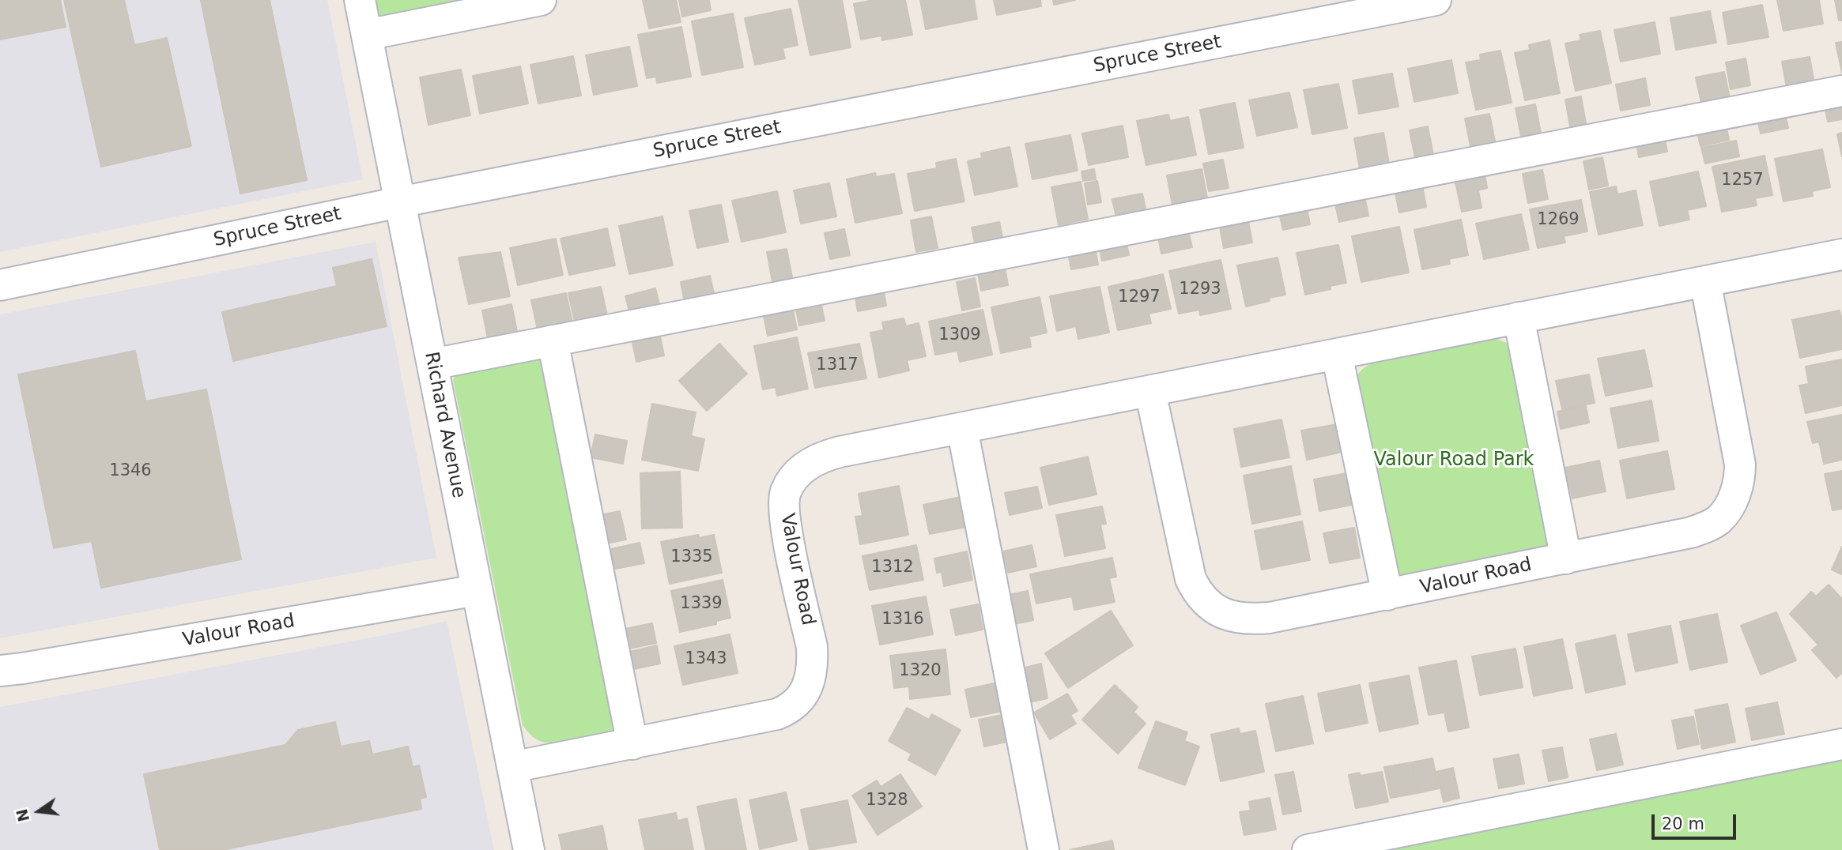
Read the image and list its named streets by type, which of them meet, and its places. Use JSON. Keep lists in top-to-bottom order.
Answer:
{
  "streets": {
    "street": ["Spruce Street", "Richard Avenue", "Valour Road"]
  },
  "crossings": [
    ["Spruce Street", "Richard Avenue"],
    ["Richard Avenue", "Valour Road"]
  ],
  "parks": ["Valour Road Park"],
  "house_numbers": [
    "1257",
    "1269",
    "1293",
    "1297",
    "1309",
    "1317",
    "1346",
    "1335",
    "1312",
    "1339",
    "1316",
    "1343",
    "1320",
    "1328"
  ],
  "scale_bar": "20 m",
  "north": "left"
}
